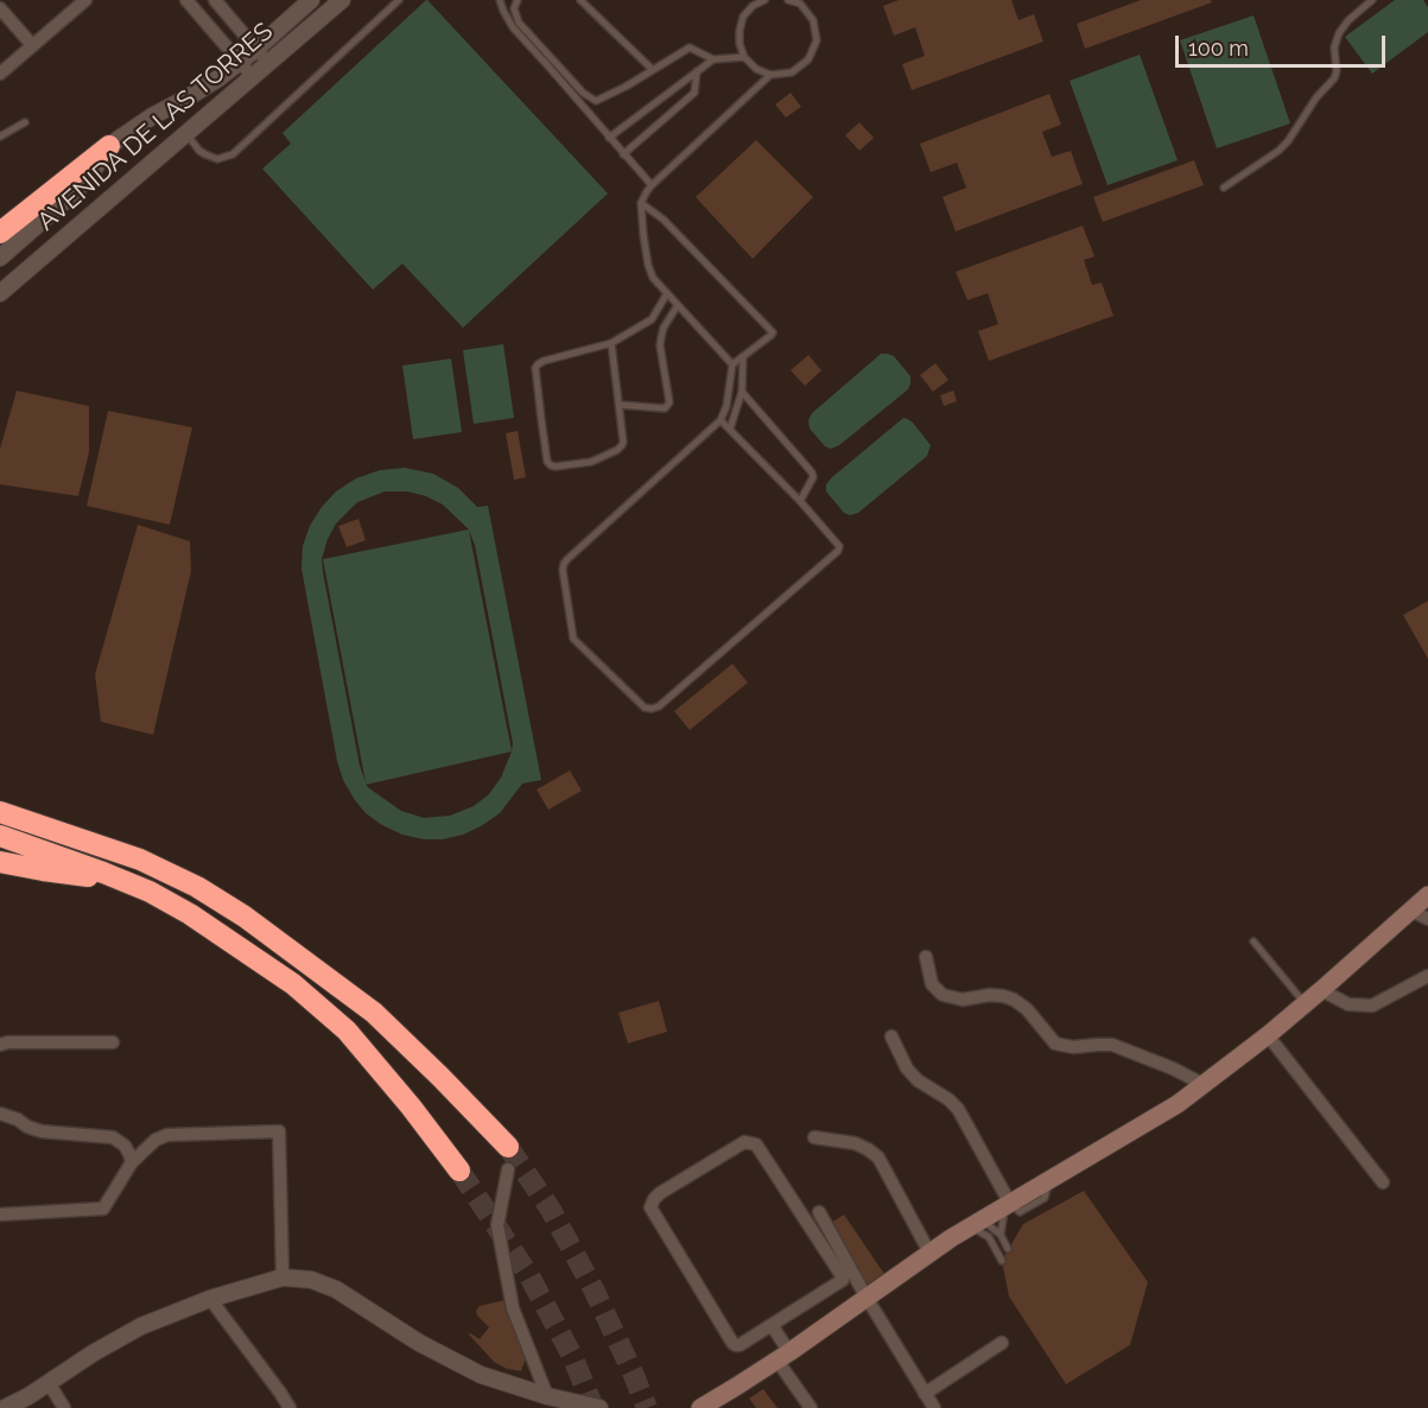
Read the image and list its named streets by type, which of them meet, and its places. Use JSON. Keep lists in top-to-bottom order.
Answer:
{
  "streets": {
    "street": ["AVENIDA DE LAS TORRES"]
  },
  "scale_bar": "100 m"
}
